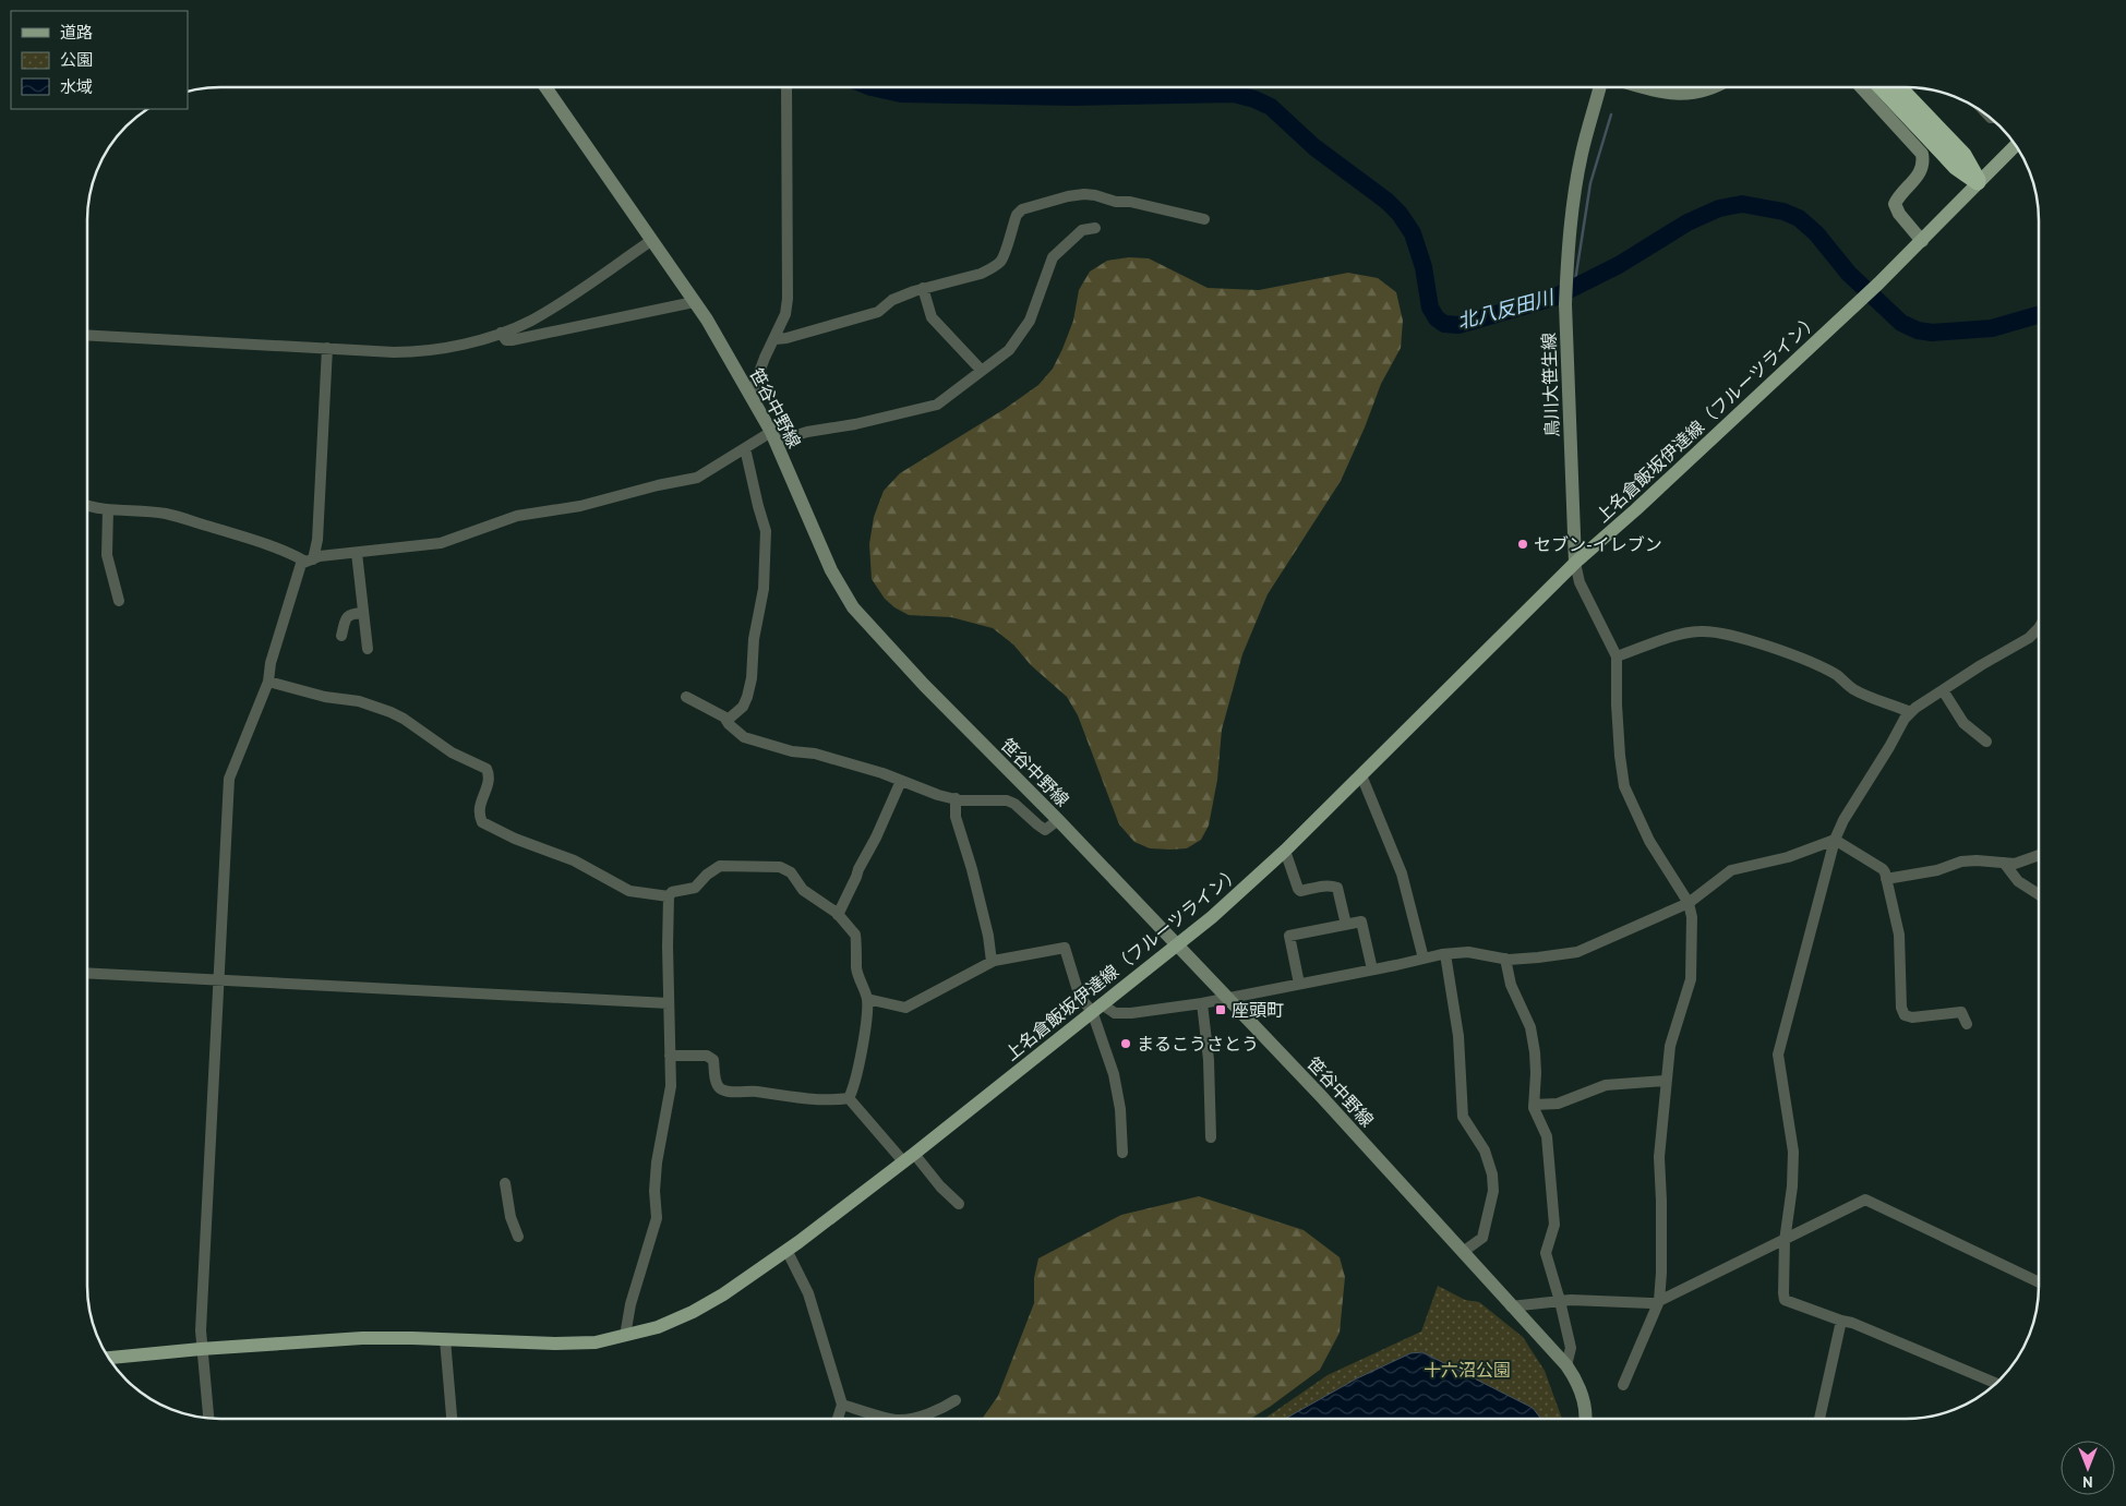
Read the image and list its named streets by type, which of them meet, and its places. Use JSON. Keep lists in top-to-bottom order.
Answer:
{
  "streets": {
    "main road": ["上名倉飯坂伊達線（フルーツライン）"],
    "street": ["鳥川大笹生線", "笹谷中野線"]
  },
  "crossings": [
    ["鳥川大笹生線", "上名倉飯坂伊達線（フルーツライン）"],
    ["笹谷中野線", "上名倉飯坂伊達線（フルーツライン）"]
  ],
  "water": ["北八反田川"],
  "parks": ["十六沼公園"],
  "places": {
    "other": ["セブン-イレブン", "まるこうさとう"],
    "transit": ["座頭町"]
  },
  "legend": ["道路", "公園", "水域"],
  "north": "bottom"
}
